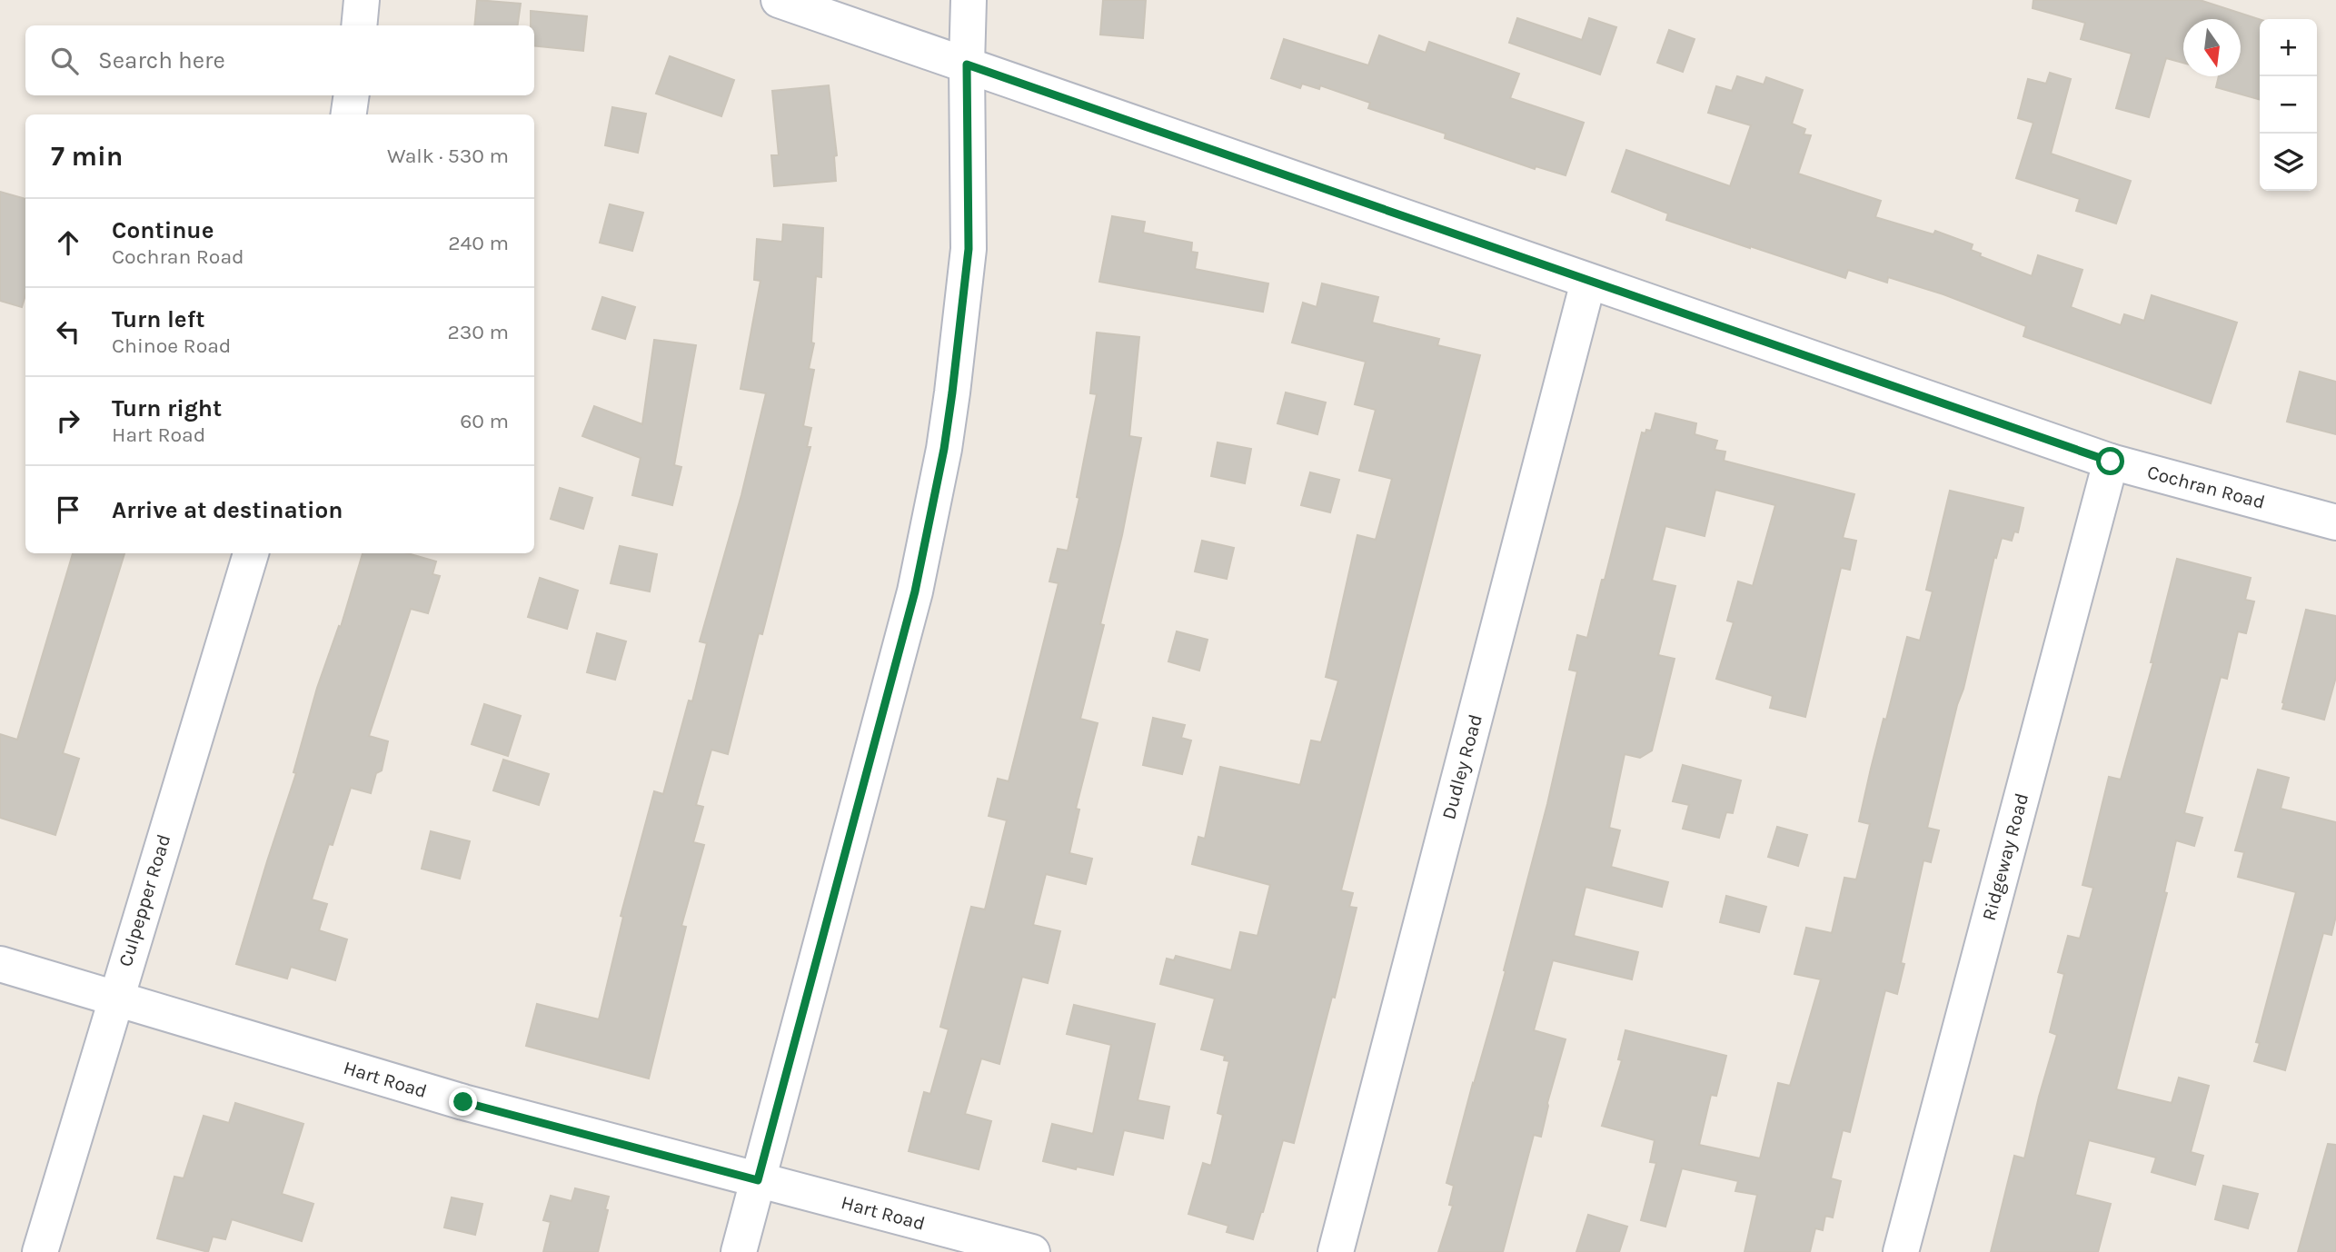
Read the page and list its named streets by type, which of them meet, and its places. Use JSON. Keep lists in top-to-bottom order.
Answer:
{
  "streets": {
    "street": [
      "Cochran Road",
      "Dudley Road",
      "Ridgeway Road",
      "Culpepper Road",
      "Hart Road"
    ]
  },
  "crossings": [
    ["Cochran Road", "Dudley Road"],
    ["Cochran Road", "Ridgeway Road"],
    ["Culpepper Road", "Hart Road"]
  ],
  "north": "bottom",
  "page": {
    "map_buttons": ["+", "−"],
    "search": "Search here",
    "heading": ["7 min", "Walk · 530 m"],
    "list": [
      ["Continue", "Cochran Road", "240 m"],
      ["Turn left", "Chinoe Road", "230 m"],
      ["Turn right", "Hart Road", "60 m"],
      "Arrive at destination"
    ]
  }
}
